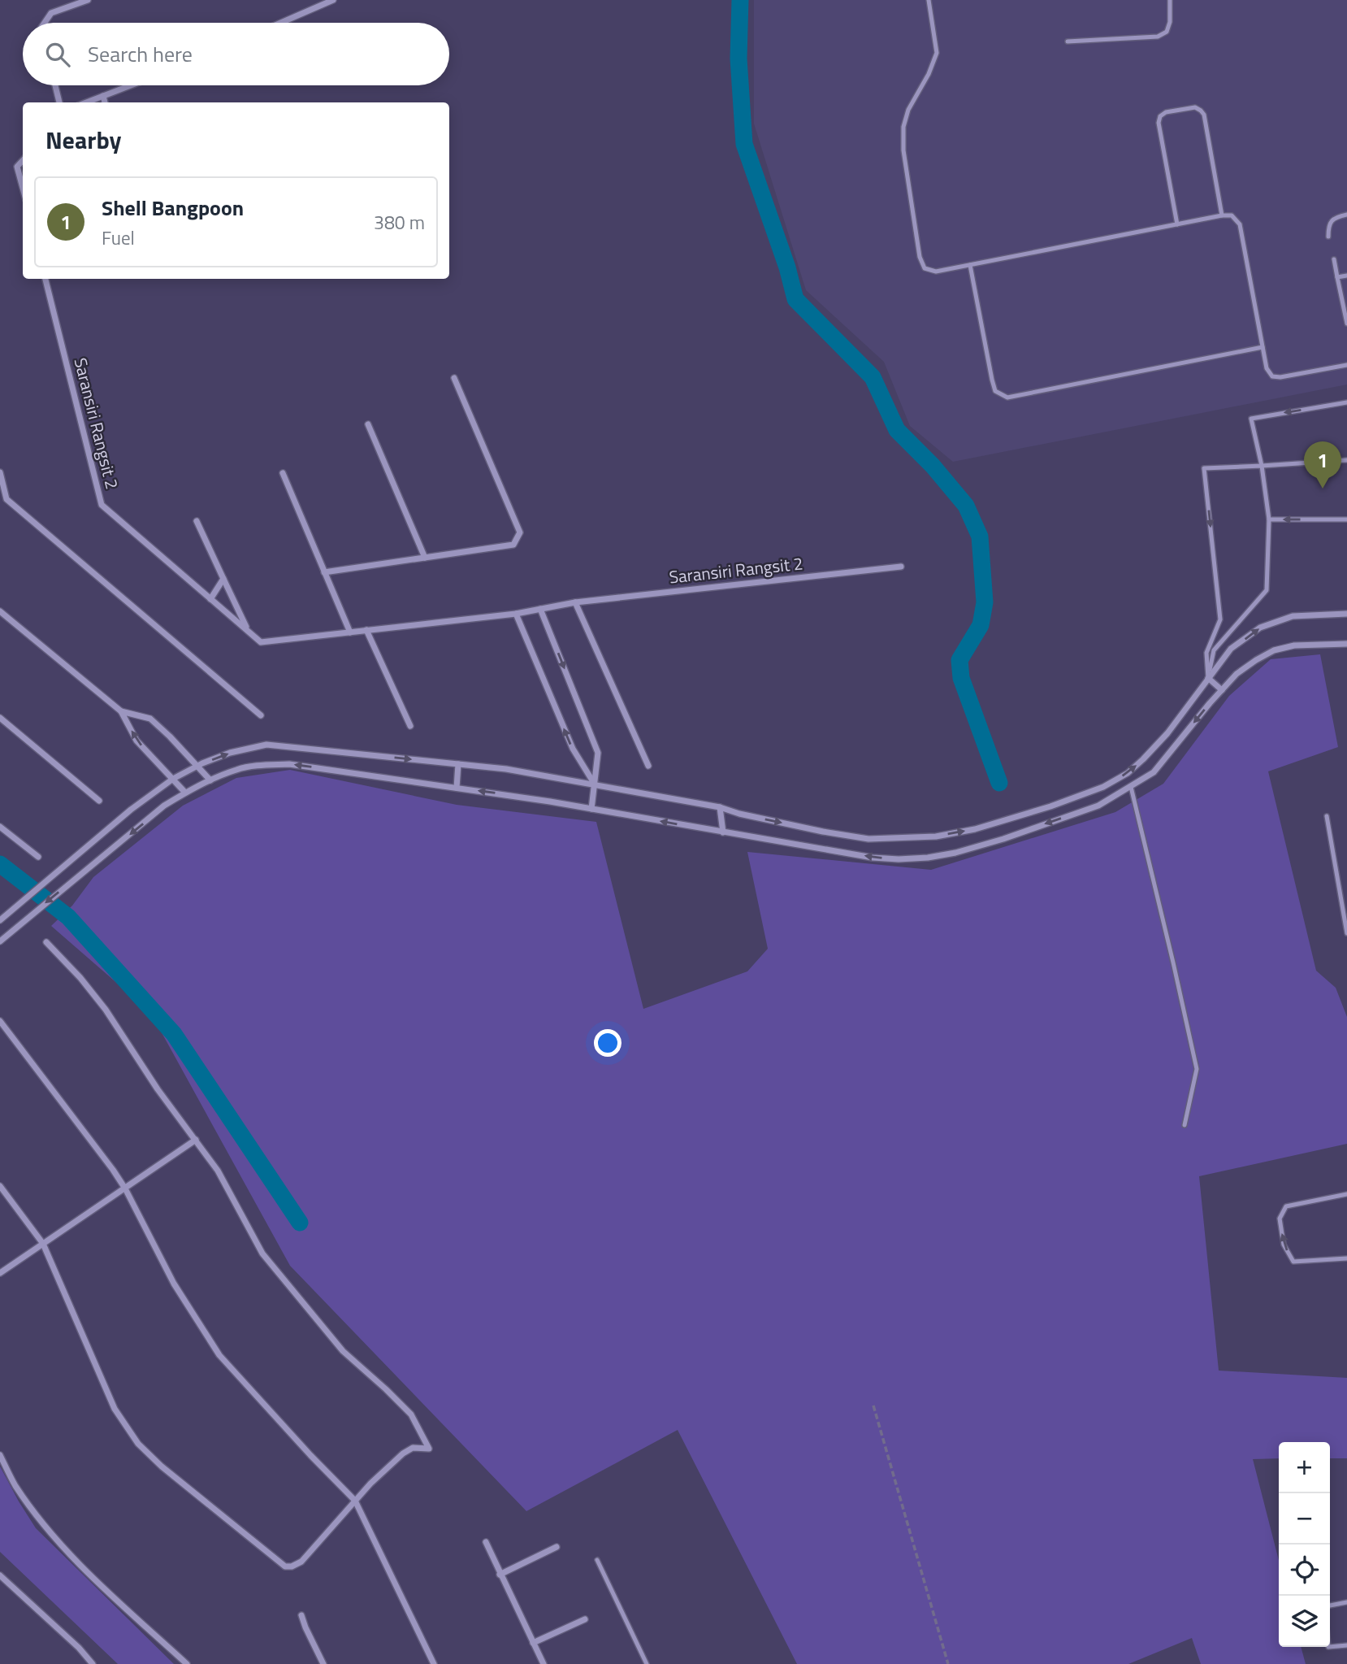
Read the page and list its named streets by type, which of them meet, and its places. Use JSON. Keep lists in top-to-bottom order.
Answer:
{
  "streets": {
    "street": ["Saransiri Rangsit 2"]
  },
  "page": {
    "search": "Search here",
    "heading": "Nearby",
    "list": [
      {
        "mark": "1",
        "name": "Shell Bangpoon",
        "note": "Fuel",
        "value": "380 m"
      }
    ],
    "pins": "1",
    "map_buttons": ["+", "−"]
  }
}
